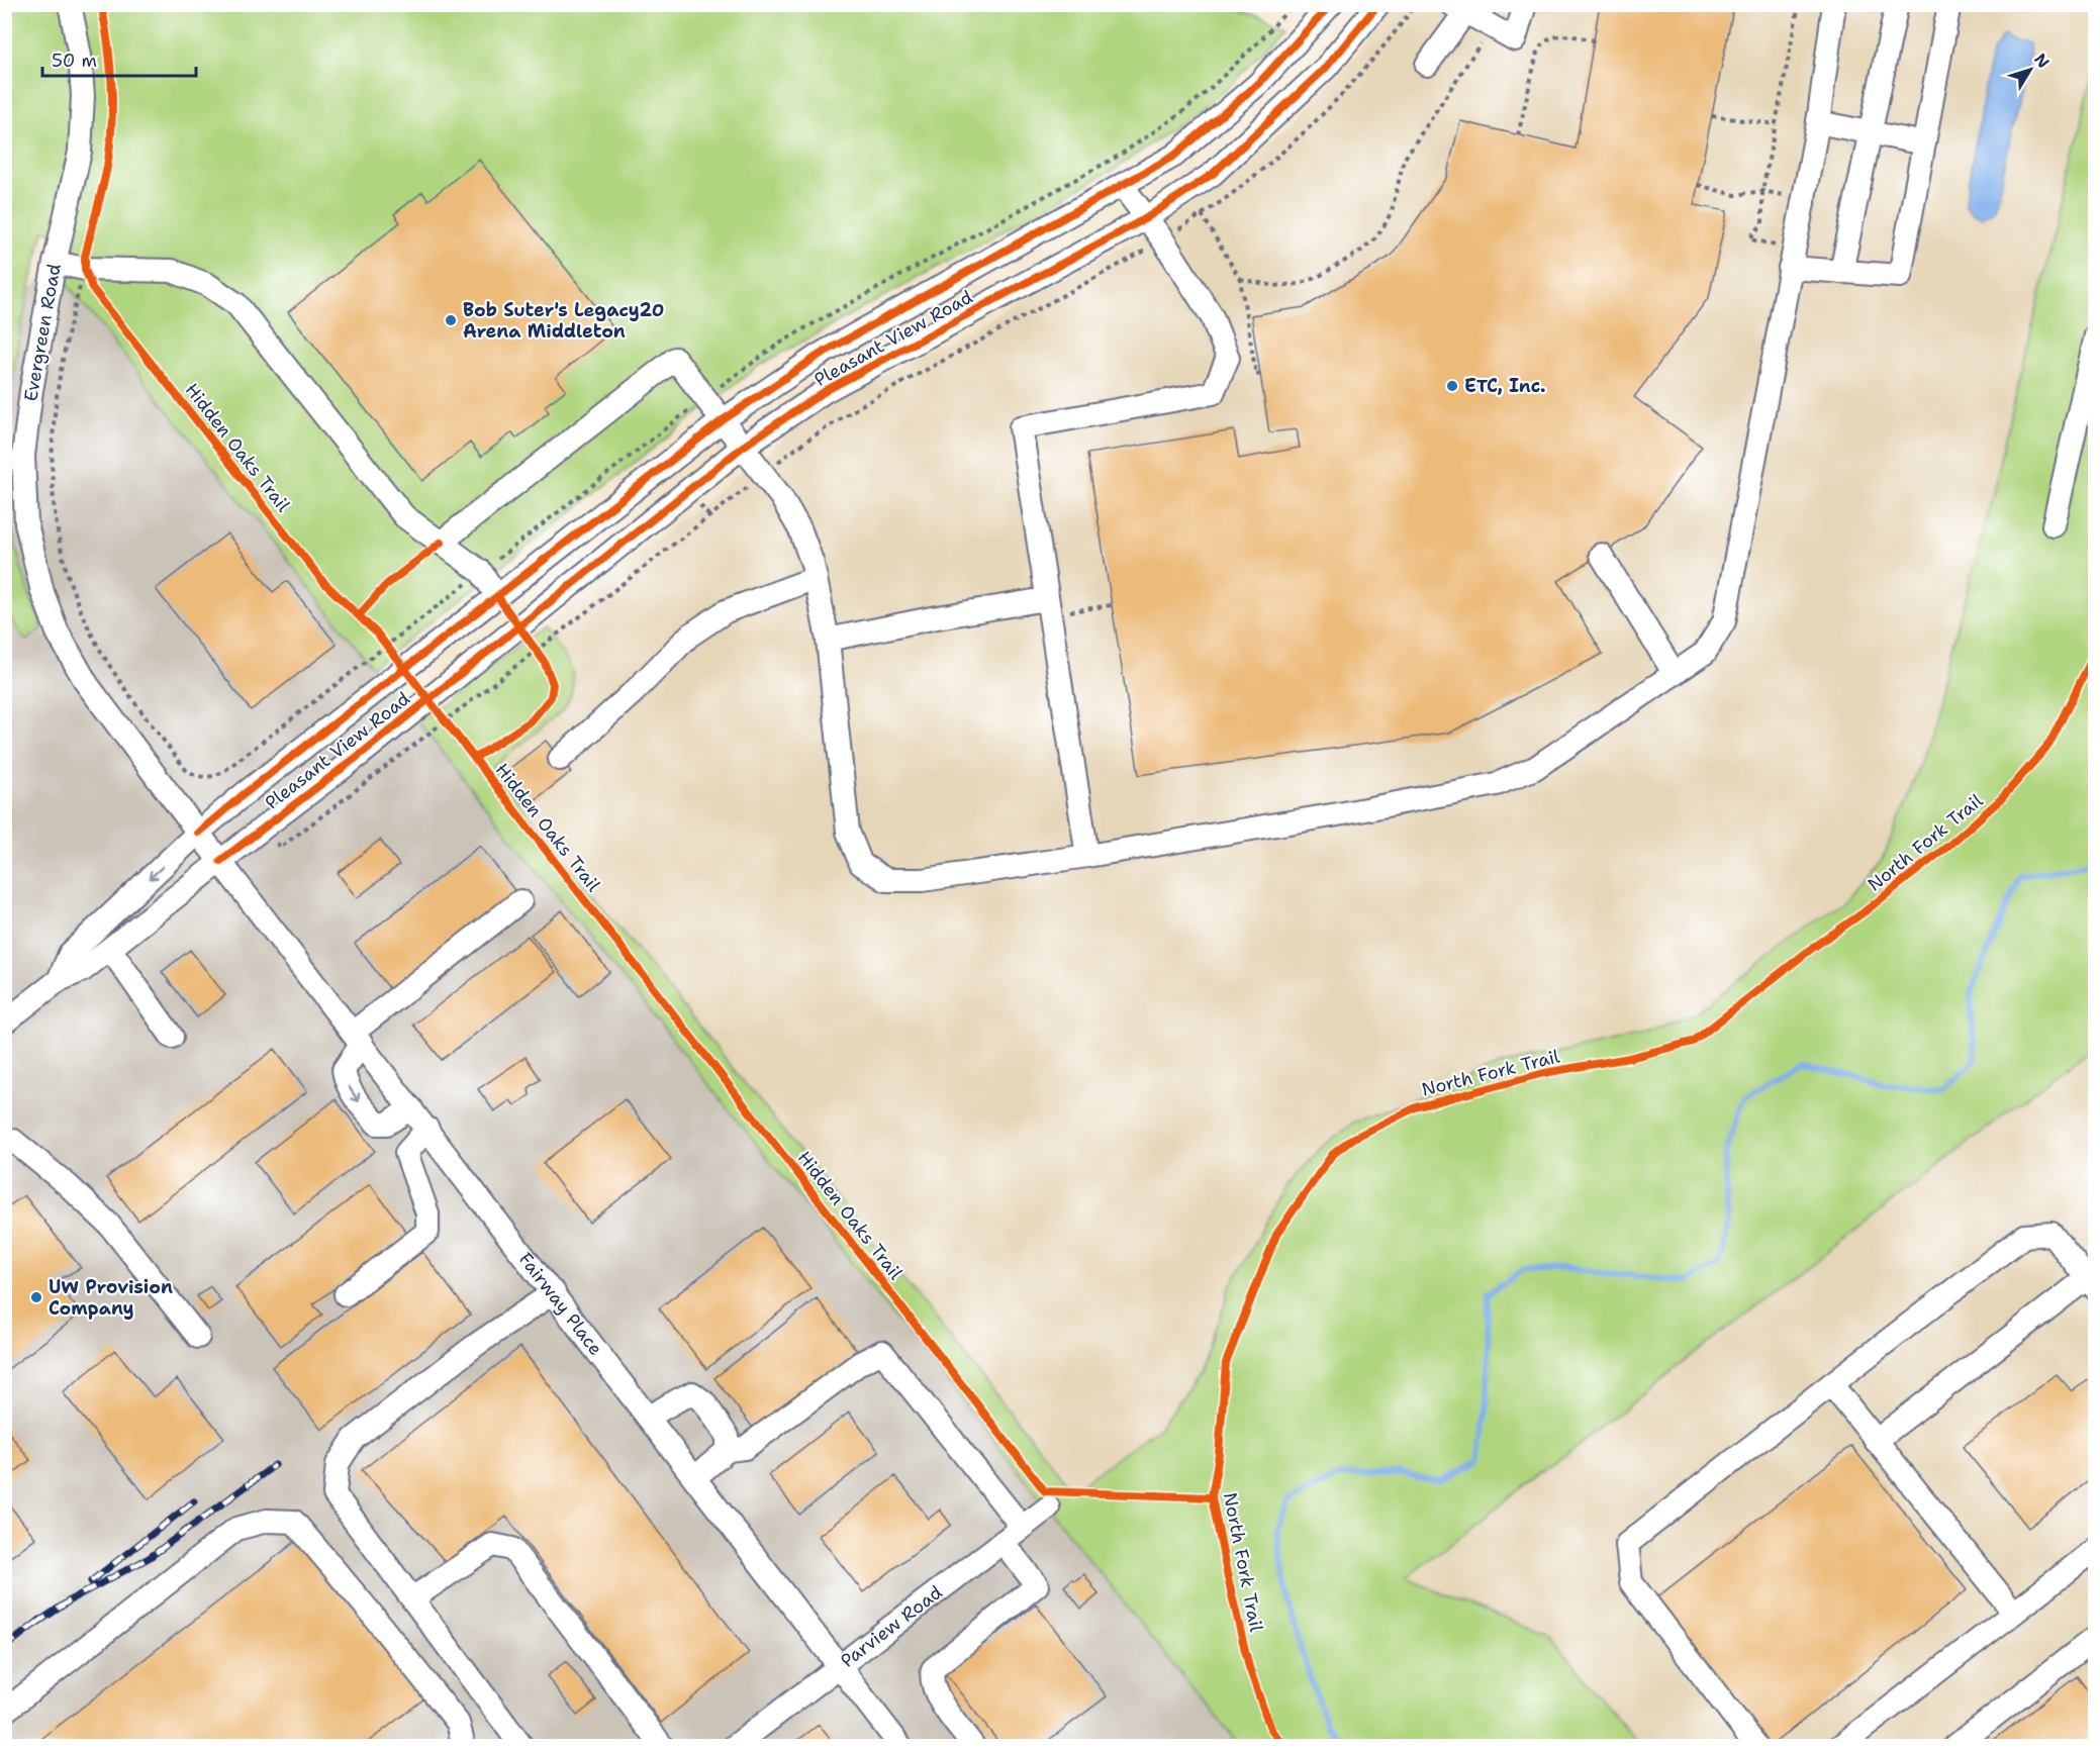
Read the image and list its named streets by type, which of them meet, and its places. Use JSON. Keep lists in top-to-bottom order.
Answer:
{
  "streets": {
    "street": [
      "Evergreen Road",
      "Pleasant View Road",
      "Fairway Place",
      "Parview Road"
    ],
    "cycle path": ["Hidden Oaks Trail", "North Fork Trail"]
  },
  "crossings": [
    ["Evergreen Road", "Pleasant View Road"],
    ["Evergreen Road", "Fairway Place"],
    ["Pleasant View Road", "Fairway Place"],
    ["Fairway Place", "Parview Road"]
  ],
  "places": ["Bob Suter's Legacy20 Arena Middleton", "ETC, Inc.", "UW Provision Company"],
  "scale_bar": "50 m",
  "north": "top right"
}
